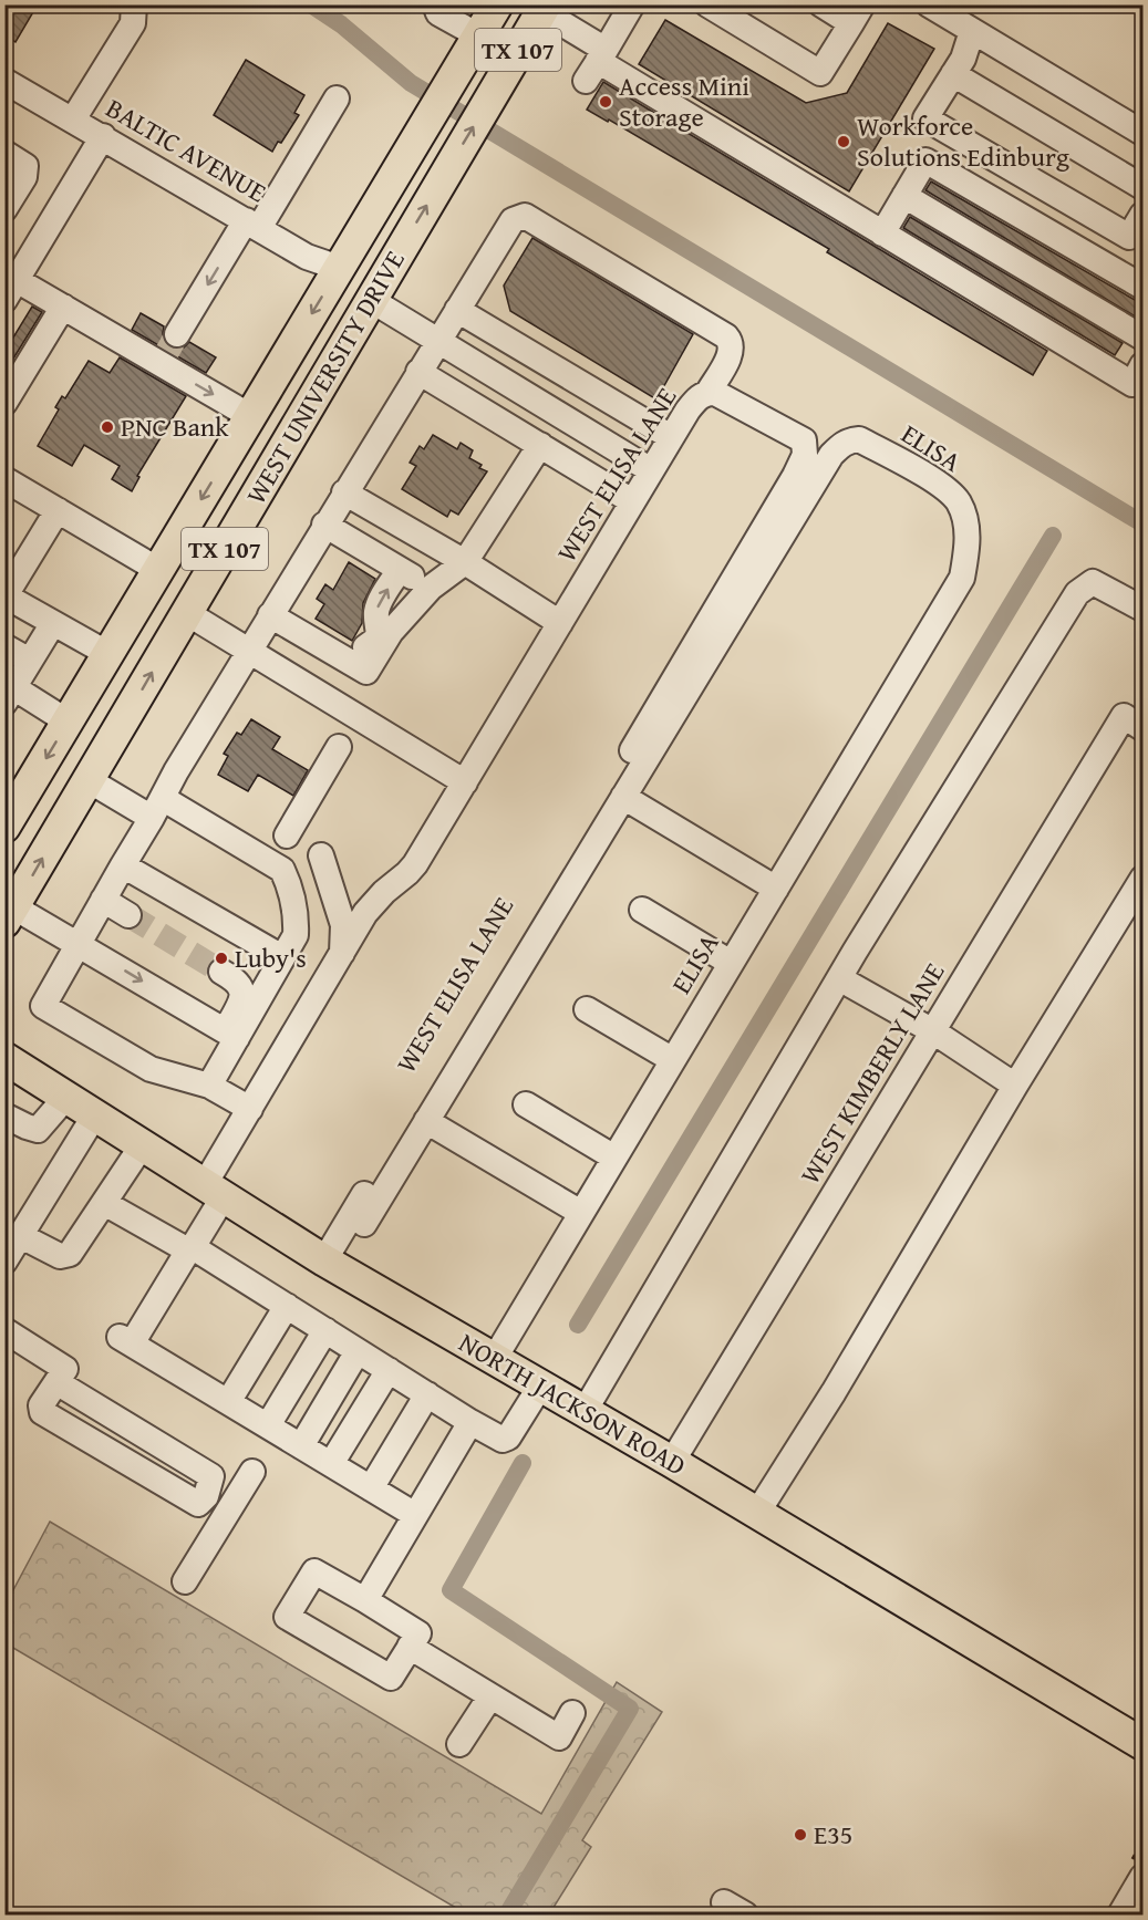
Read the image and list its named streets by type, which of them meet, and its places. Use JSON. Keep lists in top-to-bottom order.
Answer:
{
  "streets": {
    "main road": ["TX 107", "WEST UNIVERSITY DRIVE", "NORTH JACKSON ROAD"],
    "street": [
      "BALTIC AVENUE",
      "ELISA",
      "WEST ELISA LANE",
      "WEST KIMBERLY LANE"
    ]
  },
  "crossings": [
    ["BALTIC AVENUE", "WEST UNIVERSITY DRIVE"],
    ["ELISA", "NORTH JACKSON ROAD"],
    ["WEST ELISA LANE", "NORTH JACKSON ROAD"],
    ["WEST KIMBERLY LANE", "NORTH JACKSON ROAD"]
  ],
  "places": [
    "Access Mini Storage",
    "Workforce Solutions Edinburg",
    "PNC Bank",
    "Luby's",
    "E35"
  ]
}
